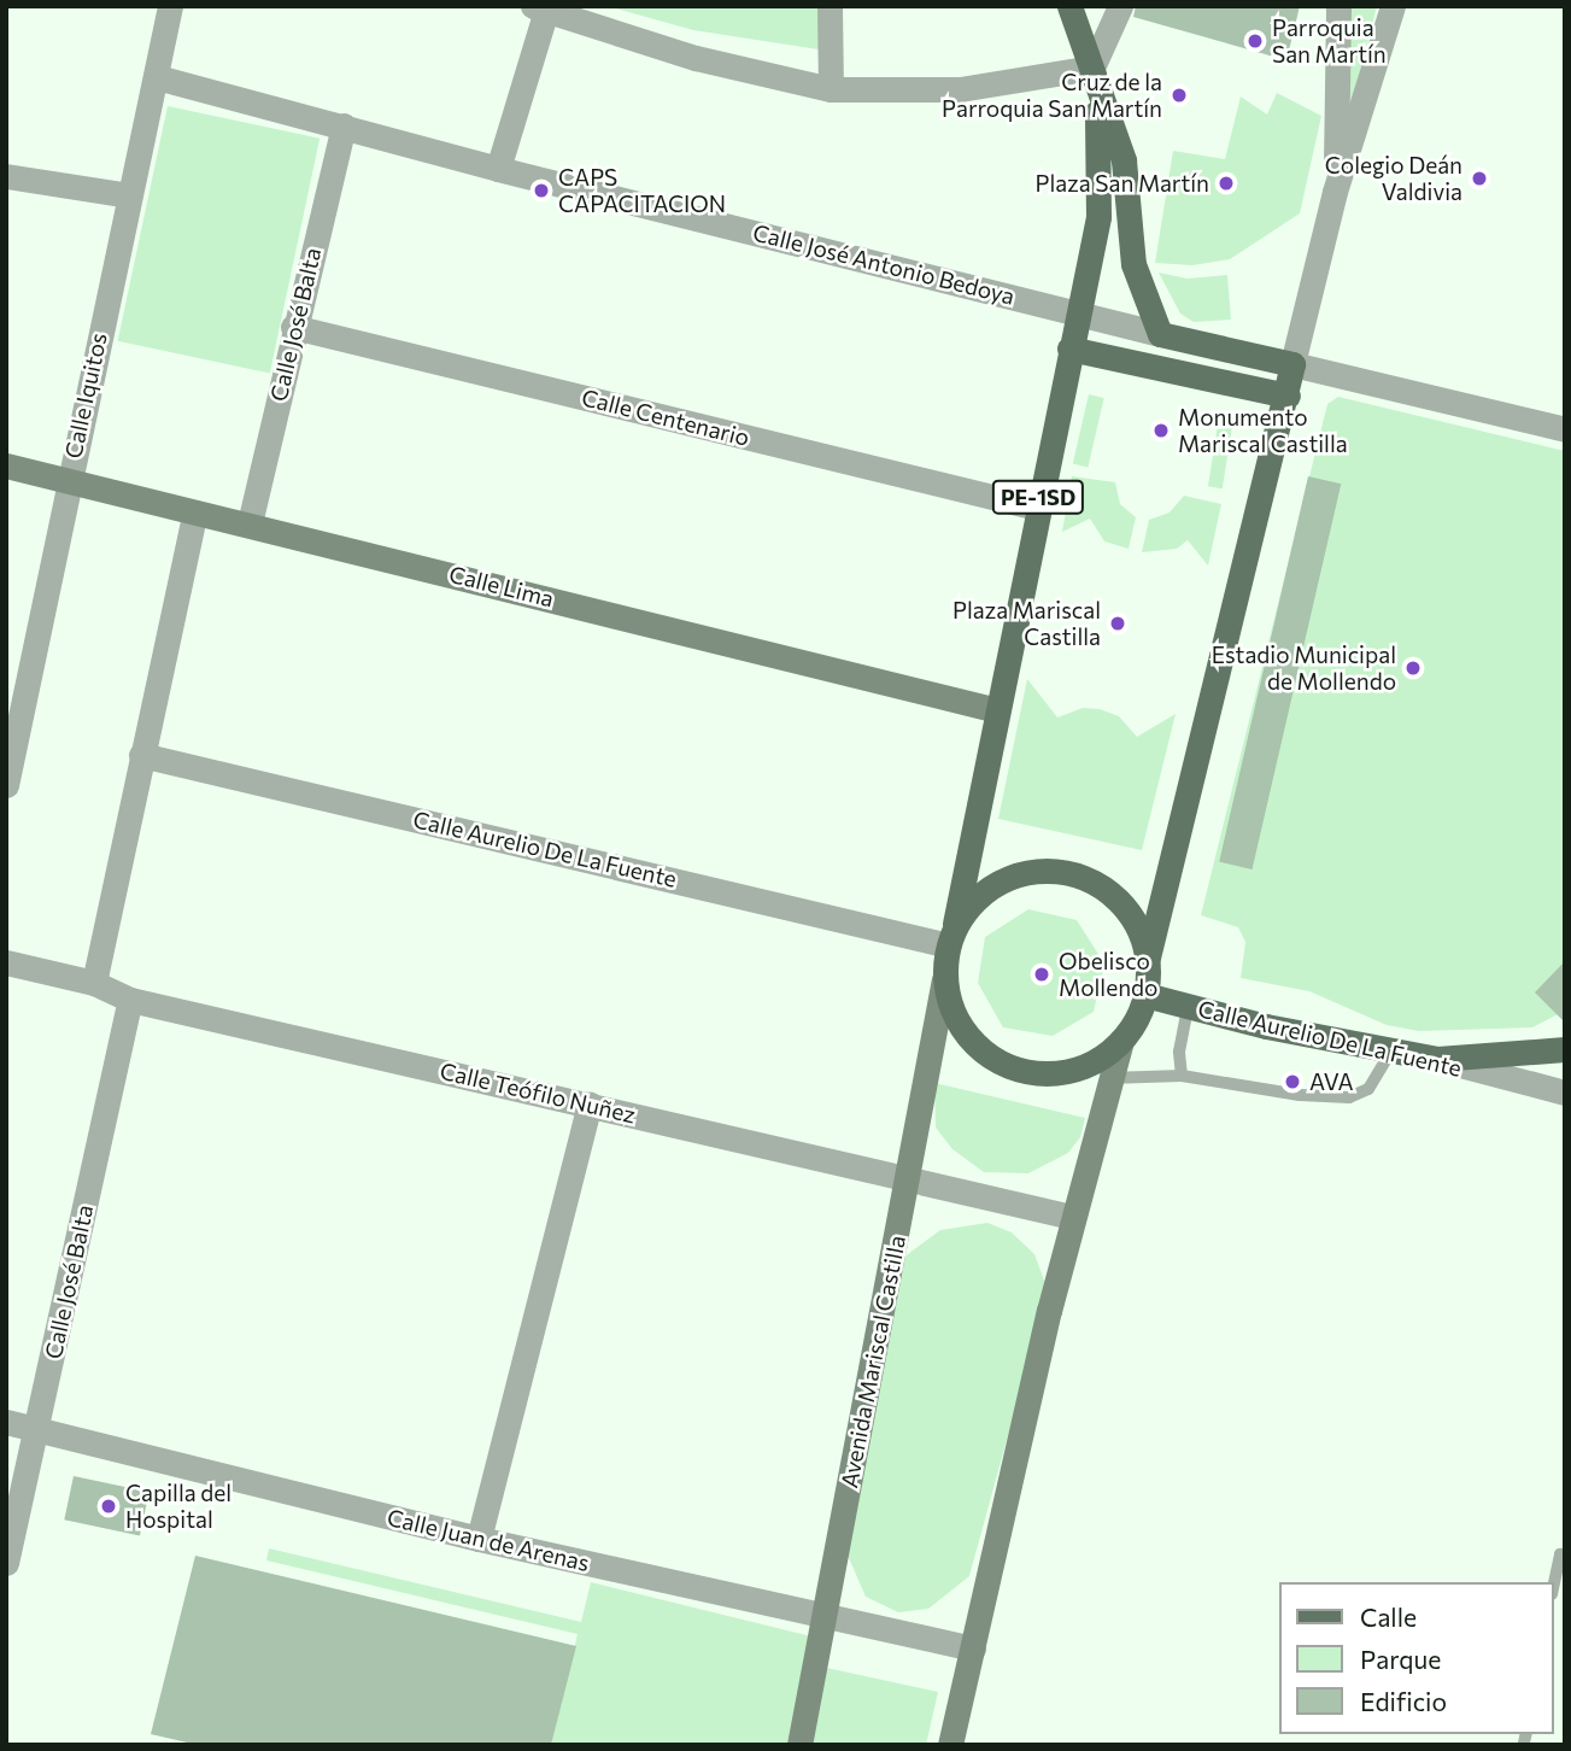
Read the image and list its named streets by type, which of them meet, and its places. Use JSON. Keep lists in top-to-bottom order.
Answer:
{
  "streets": {
    "main road": ["Calle José Antonio Bedoya", "PE-1SD", "Calle Aurelio De La Fuente"],
    "street": [
      "Calle José Balta",
      "Calle Iquitos",
      "Calle Centenario",
      "Calle Lima",
      "Calle Teófilo Nuñez",
      "Avenida Mariscal Castilla",
      "Calle Juan de Arenas"
    ]
  },
  "crossings": [
    ["Calle José Antonio Bedoya", "Calle José Balta"],
    ["Calle José Antonio Bedoya", "Calle Iquitos"],
    ["Calle José Antonio Bedoya", "PE-1SD"],
    ["Calle José Balta", "Calle Centenario"],
    ["Calle José Balta", "Calle Lima"],
    ["Calle José Balta", "Calle Teófilo Nuñez"],
    ["Calle José Balta", "Calle Juan de Arenas"],
    ["Calle Iquitos", "Calle Lima"],
    ["Calle Centenario", "PE-1SD"],
    ["PE-1SD", "Calle Lima"],
    ["PE-1SD", "Calle Aurelio De La Fuente"],
    ["PE-1SD", "Avenida Mariscal Castilla"],
    ["Calle Aurelio De La Fuente", "Avenida Mariscal Castilla"],
    ["Calle Teófilo Nuñez", "Avenida Mariscal Castilla"],
    ["Avenida Mariscal Castilla", "Calle Juan de Arenas"]
  ],
  "places": [
    "Parroquia San Martín",
    "Cruz de la Parroquia San Martín",
    "Colegio Deán Valdivia",
    "Plaza San Martín",
    "CAPS CAPACITACION",
    "Monumento Mariscal Castilla",
    "Plaza Mariscal Castilla",
    "Estadio Municipal de Mollendo",
    "Obelisco Mollendo",
    "AVA",
    "Capilla del Hospital"
  ],
  "legend": ["Calle", "Parque", "Edificio"]
}
